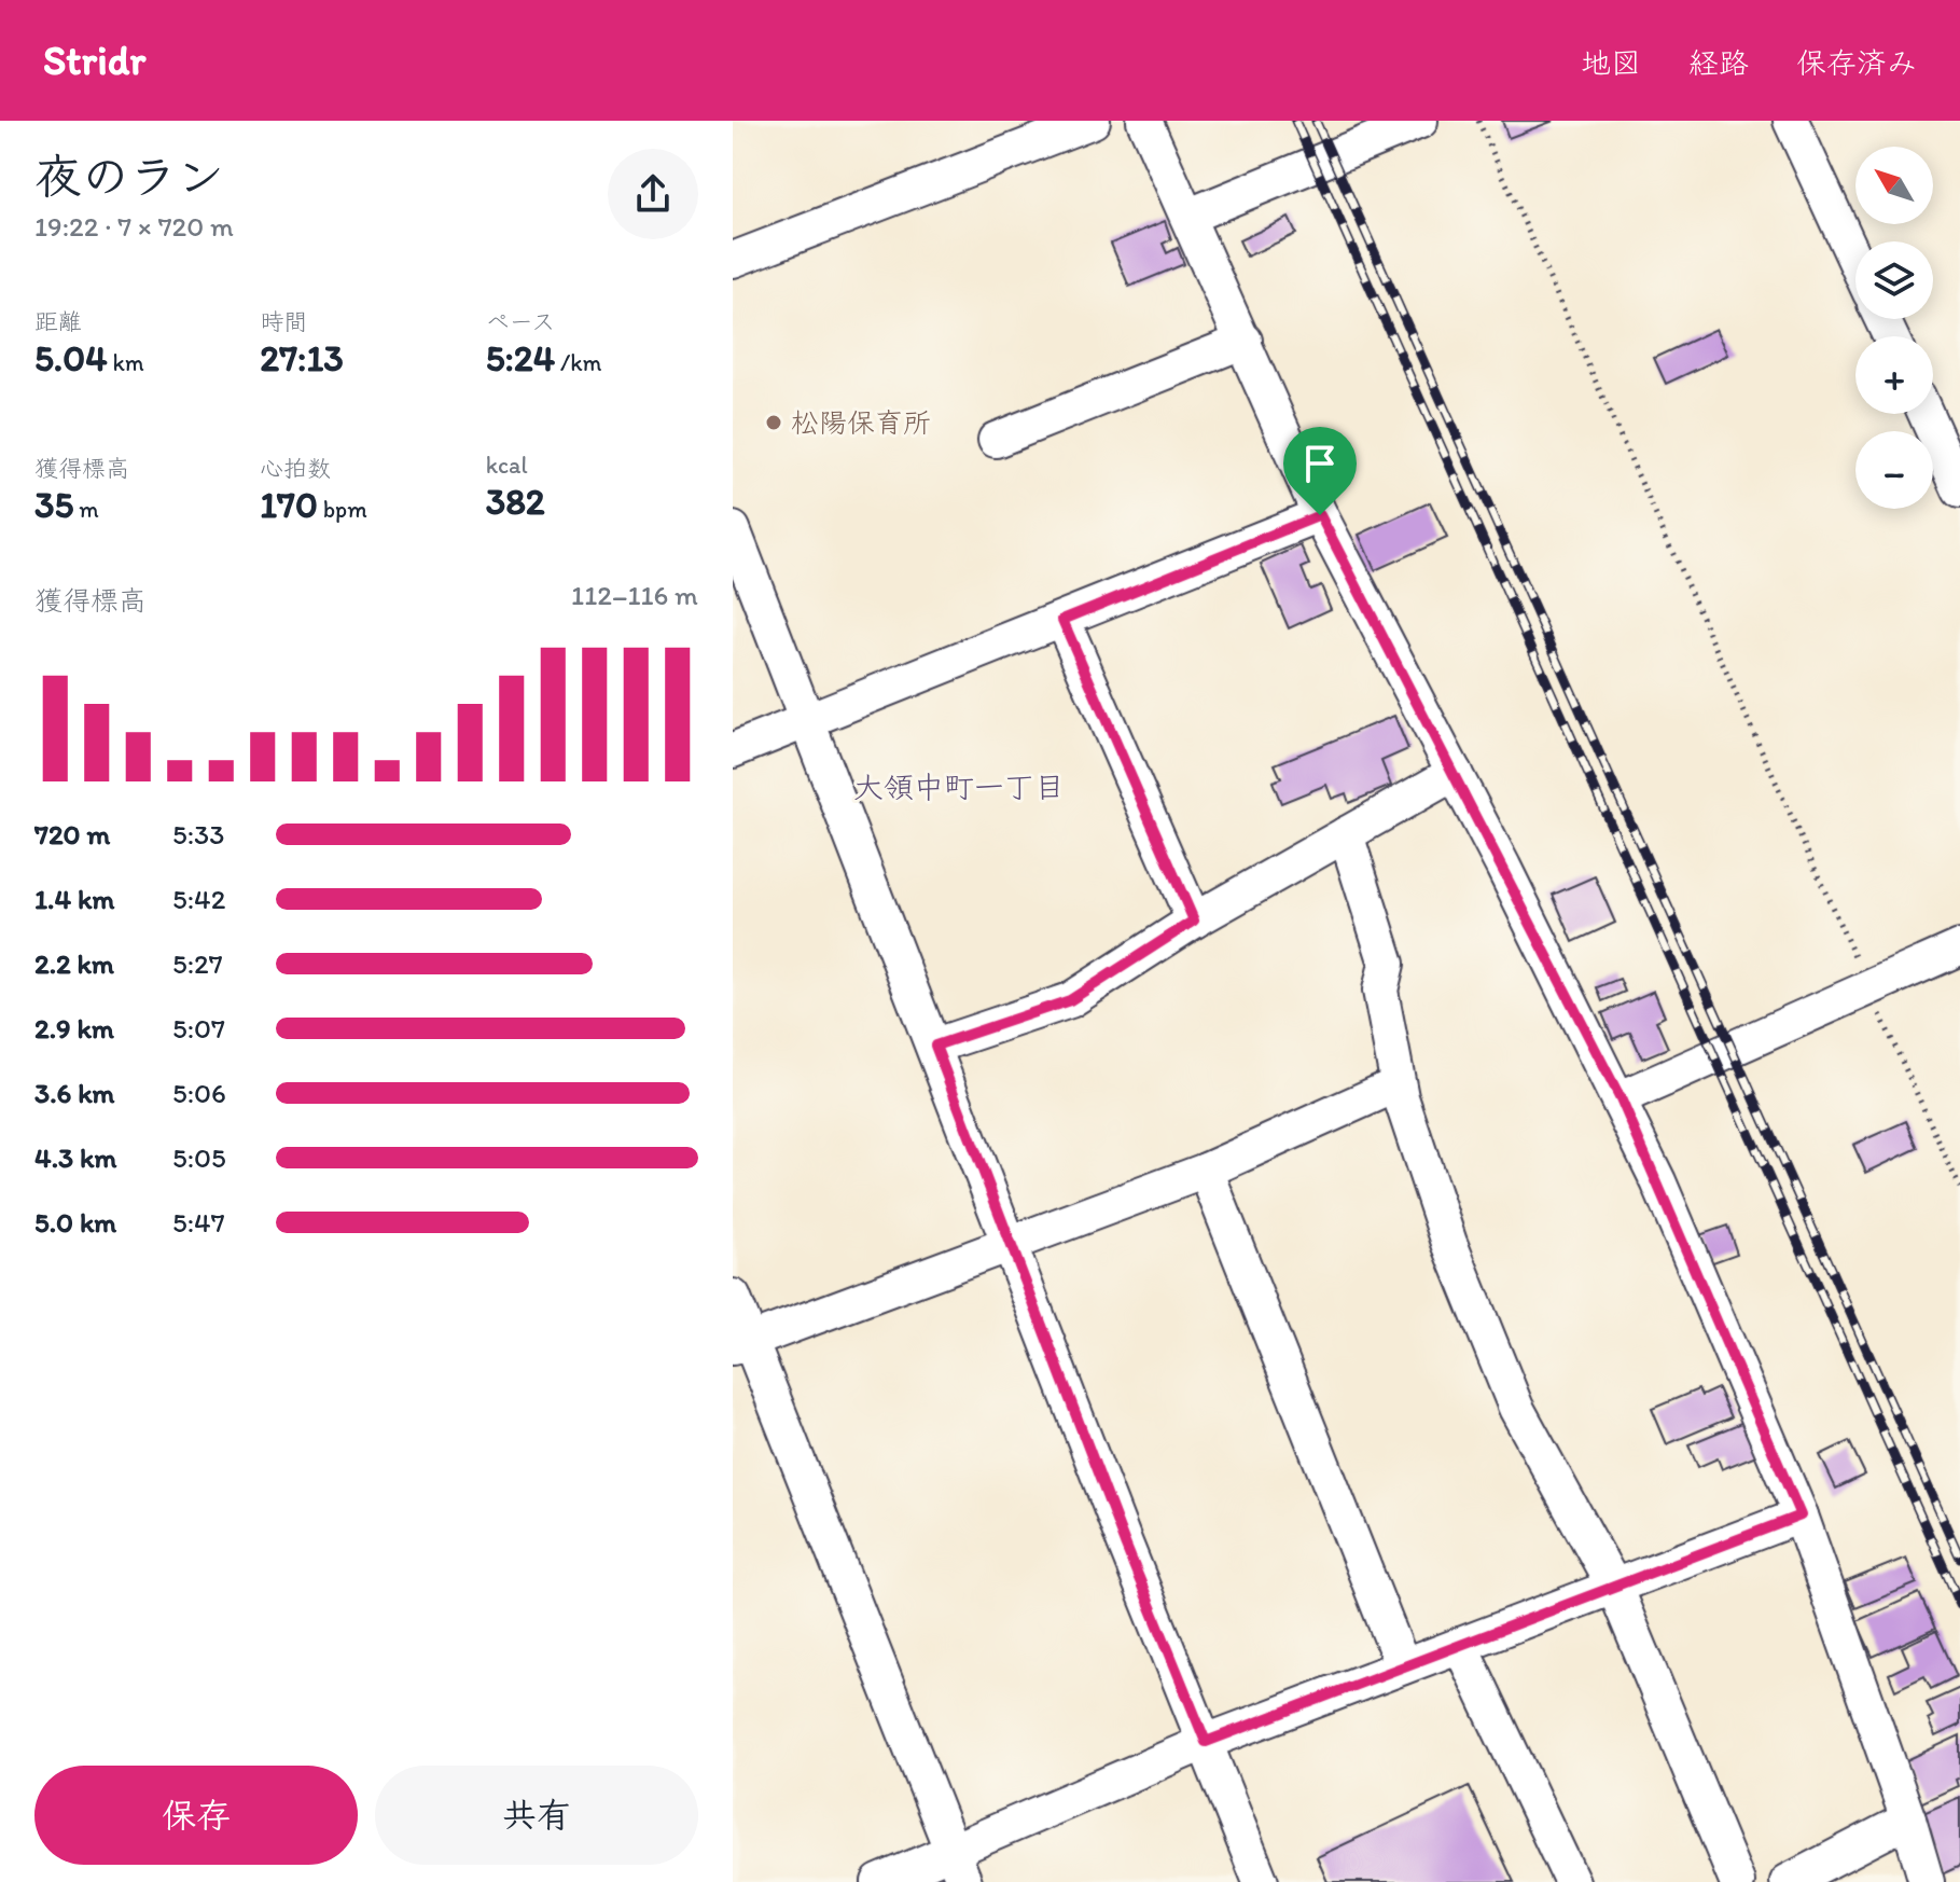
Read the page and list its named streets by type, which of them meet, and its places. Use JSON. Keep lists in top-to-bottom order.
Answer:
{
  "districts": ["大領中町一丁目"],
  "places": ["松陽保育所"],
  "north": "top left",
  "page": {
    "header": "Stridr",
    "nav": ["地図", "経路", "保存済み"],
    "heading": ["夜のラン", "19:22 · 7 × 720 m"],
    "map_buttons": ["+", "−"],
    "stats": [
      ["距離", "5.04 km"],
      ["時間", "27:13"],
      ["ペース", "5:24 /km"],
      ["獲得標高", "35 m"],
      ["心拍数", "170 bpm"],
      ["kcal", "382"]
    ],
    "chart": ["獲得標高", "112–116 m"],
    "list": [
      {
        "name": "720 m",
        "note": "5:33"
      },
      {
        "name": "1.4 km",
        "note": "5:42"
      },
      {
        "name": "2.2 km",
        "note": "5:27"
      },
      {
        "name": "2.9 km",
        "note": "5:07"
      },
      {
        "name": "3.6 km",
        "note": "5:06"
      },
      {
        "name": "4.3 km",
        "note": "5:05"
      },
      {
        "name": "5.0 km",
        "note": "5:47"
      }
    ],
    "buttons": ["保存", "共有"]
  }
}
